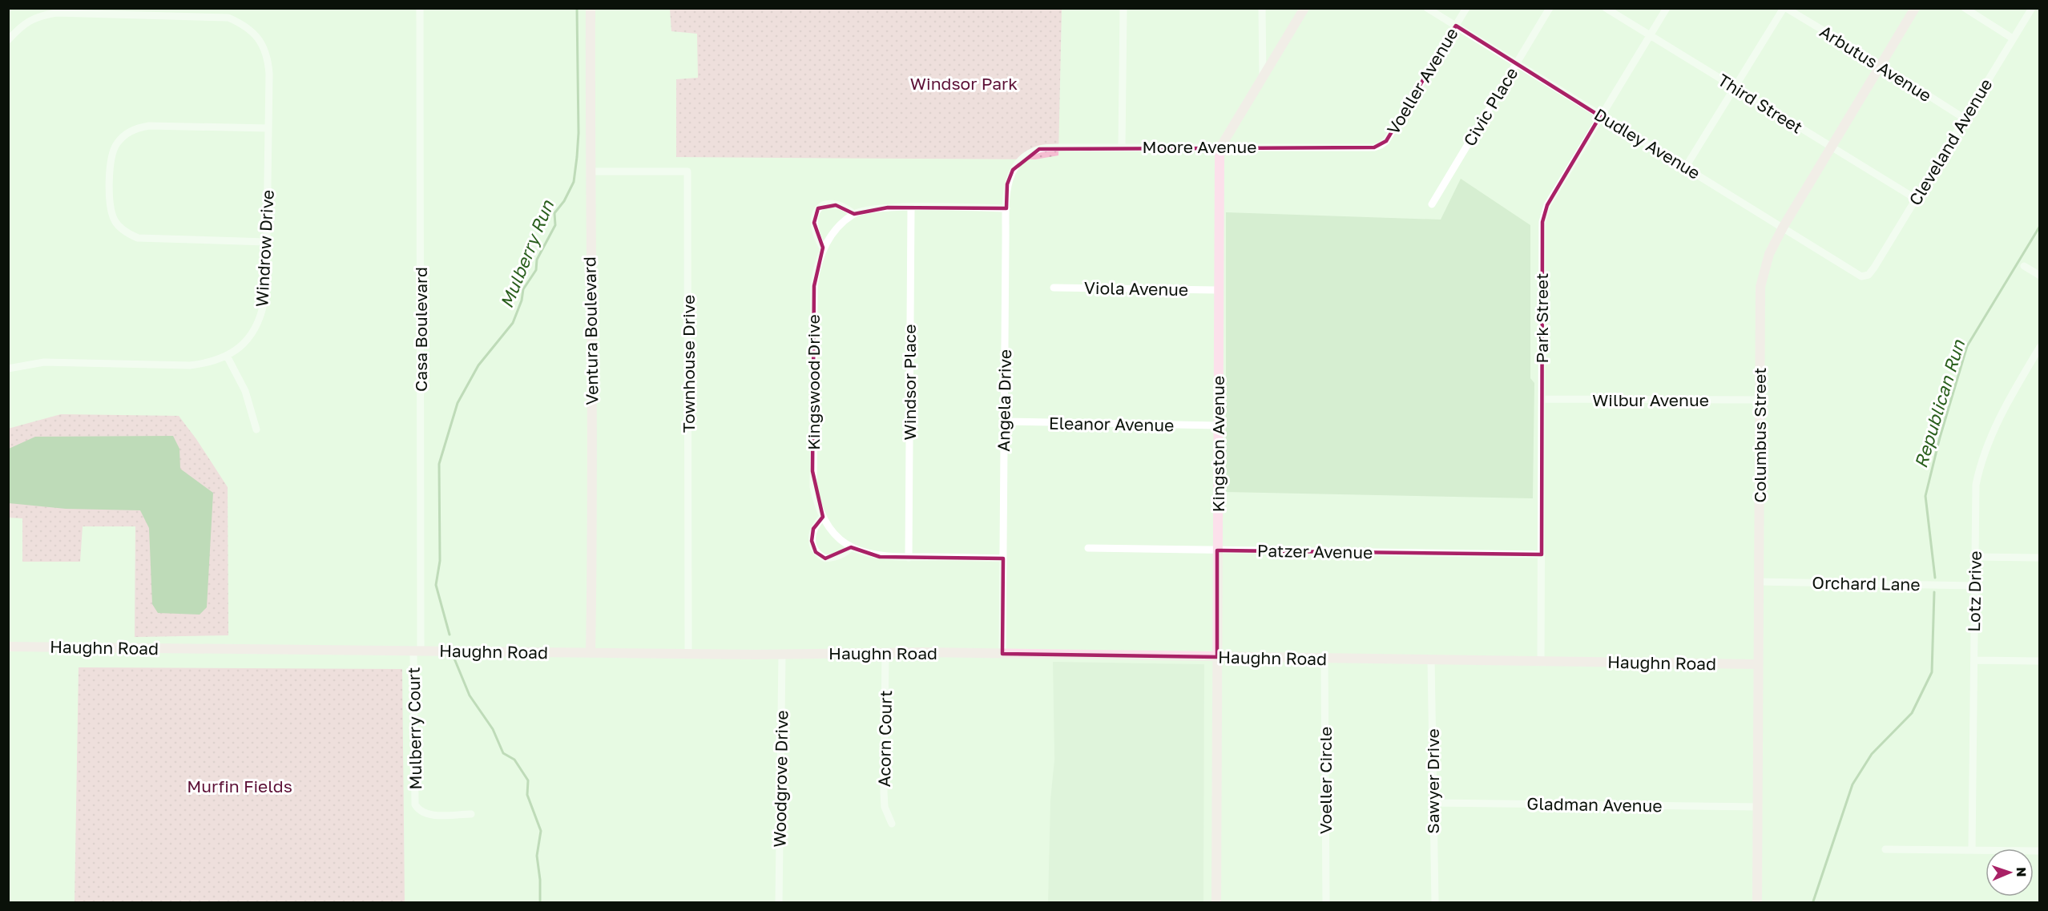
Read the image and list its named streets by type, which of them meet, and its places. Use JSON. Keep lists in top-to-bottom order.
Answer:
{
  "streets": {
    "street": [
      "Arbutus Avenue",
      "Voeller Avenue",
      "Third Street",
      "Civic Place",
      "Cleveland Avenue",
      "Dudley Avenue",
      "Moore Avenue",
      "Windrow Drive",
      "Viola Avenue",
      "Park Street",
      "Casa Boulevard",
      "Ventura Boulevard",
      "Townhouse Drive",
      "Kingswood Drive",
      "Windsor Place",
      "Wilbur Avenue",
      "Angela Drive",
      "Eleanor Avenue",
      "Columbus Street",
      "Kingston Avenue",
      "Patzer Avenue",
      "Orchard Lane",
      "Lotz Drive",
      "Haughn Road",
      "Mulberry Court",
      "Acorn Court",
      "Woodgrove Drive",
      "Voeller Circle",
      "Sawyer Drive",
      "Gladman Avenue"
    ]
  },
  "crossings": [
    ["Arbutus Avenue", "Cleveland Avenue"],
    ["Arbutus Avenue", "Columbus Street"],
    ["Voeller Avenue", "Dudley Avenue"],
    ["Voeller Avenue", "Moore Avenue"],
    ["Third Street", "Cleveland Avenue"],
    ["Third Street", "Park Street"],
    ["Third Street", "Columbus Street"],
    ["Civic Place", "Dudley Avenue"],
    ["Cleveland Avenue", "Dudley Avenue"],
    ["Dudley Avenue", "Park Street"],
    ["Dudley Avenue", "Columbus Street"],
    ["Moore Avenue", "Angela Drive"],
    ["Moore Avenue", "Kingston Avenue"],
    ["Viola Avenue", "Kingston Avenue"],
    ["Park Street", "Wilbur Avenue"],
    ["Park Street", "Patzer Avenue"],
    ["Park Street", "Haughn Road"],
    ["Casa Boulevard", "Haughn Road"],
    ["Casa Boulevard", "Mulberry Court"],
    ["Ventura Boulevard", "Townhouse Drive"],
    ["Ventura Boulevard", "Haughn Road"],
    ["Townhouse Drive", "Haughn Road"],
    ["Kingswood Drive", "Windsor Place"],
    ["Kingswood Drive", "Angela Drive"],
    ["Wilbur Avenue", "Columbus Street"],
    ["Angela Drive", "Eleanor Avenue"],
    ["Angela Drive", "Haughn Road"],
    ["Eleanor Avenue", "Kingston Avenue"],
    ["Columbus Street", "Orchard Lane"],
    ["Columbus Street", "Haughn Road"],
    ["Columbus Street", "Gladman Avenue"],
    ["Kingston Avenue", "Patzer Avenue"],
    ["Kingston Avenue", "Haughn Road"],
    ["Orchard Lane", "Lotz Drive"],
    ["Haughn Road", "Mulberry Court"],
    ["Haughn Road", "Acorn Court"],
    ["Haughn Road", "Woodgrove Drive"],
    ["Haughn Road", "Voeller Circle"],
    ["Haughn Road", "Sawyer Drive"],
    ["Sawyer Drive", "Gladman Avenue"]
  ],
  "water": ["Mulberry Run", "Republican Run"],
  "parks": ["Windsor Park", "Murfin Fields"],
  "north": "right"
}
